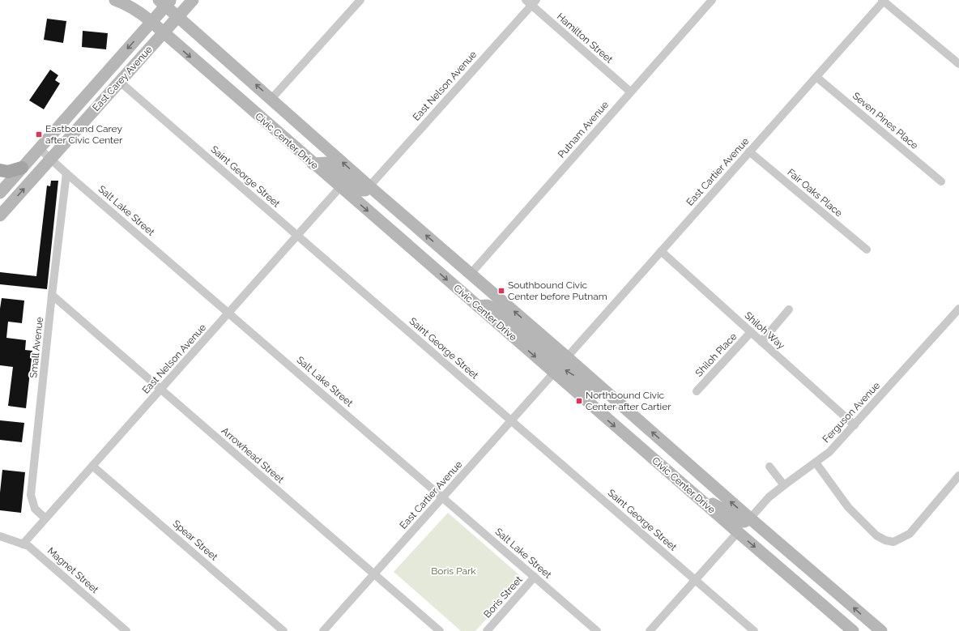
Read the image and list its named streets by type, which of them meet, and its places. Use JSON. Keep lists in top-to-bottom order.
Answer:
{
  "streets": {
    "main road": ["East Carey Avenue", "Civic Center Drive"],
    "street": [
      "Hamilton Street",
      "East Nelson Avenue",
      "Seven Pines Place",
      "Putnam Avenue",
      "East Cartier Avenue",
      "Saint George Street",
      "Fair Oaks Place",
      "Salt Lake Street",
      "Shiloh Way",
      "Small Avenue",
      "Shiloh Place",
      "Ferguson Avenue",
      "Arrowhead Street",
      "Spear Street",
      "Magnet Street",
      "Boris Street"
    ]
  },
  "crossings": [
    ["Hamilton Street", "East Nelson Avenue"],
    ["Hamilton Street", "Putnam Avenue"],
    ["East Carey Avenue", "Civic Center Drive"],
    ["East Carey Avenue", "Saint George Street"],
    ["East Carey Avenue", "Salt Lake Street"],
    ["East Nelson Avenue", "Civic Center Drive"],
    ["East Nelson Avenue", "Saint George Street"],
    ["East Nelson Avenue", "Salt Lake Street"],
    ["East Nelson Avenue", "Small Avenue"],
    ["East Nelson Avenue", "Arrowhead Street"],
    ["East Nelson Avenue", "Spear Street"],
    ["East Nelson Avenue", "Magnet Street"],
    ["Seven Pines Place", "East Cartier Avenue"],
    ["Putnam Avenue", "Civic Center Drive"],
    ["Civic Center Drive", "East Cartier Avenue"],
    ["Civic Center Drive", "Ferguson Avenue"],
    ["East Cartier Avenue", "Saint George Street"],
    ["East Cartier Avenue", "Fair Oaks Place"],
    ["East Cartier Avenue", "Salt Lake Street"],
    ["East Cartier Avenue", "Shiloh Way"],
    ["East Cartier Avenue", "Arrowhead Street"],
    ["Salt Lake Street", "Small Avenue"],
    ["Salt Lake Street", "Boris Street"],
    ["Shiloh Way", "Shiloh Place"],
    ["Shiloh Way", "Ferguson Avenue"],
    ["Small Avenue", "Arrowhead Street"]
  ],
  "parks": ["Boris Park"],
  "places": {
    "transit": ["Eastbound Carey after Civic Center", "Southbound Civic Center before Putnam", "Northbound Civic Center after Cartier"]
  }
}
